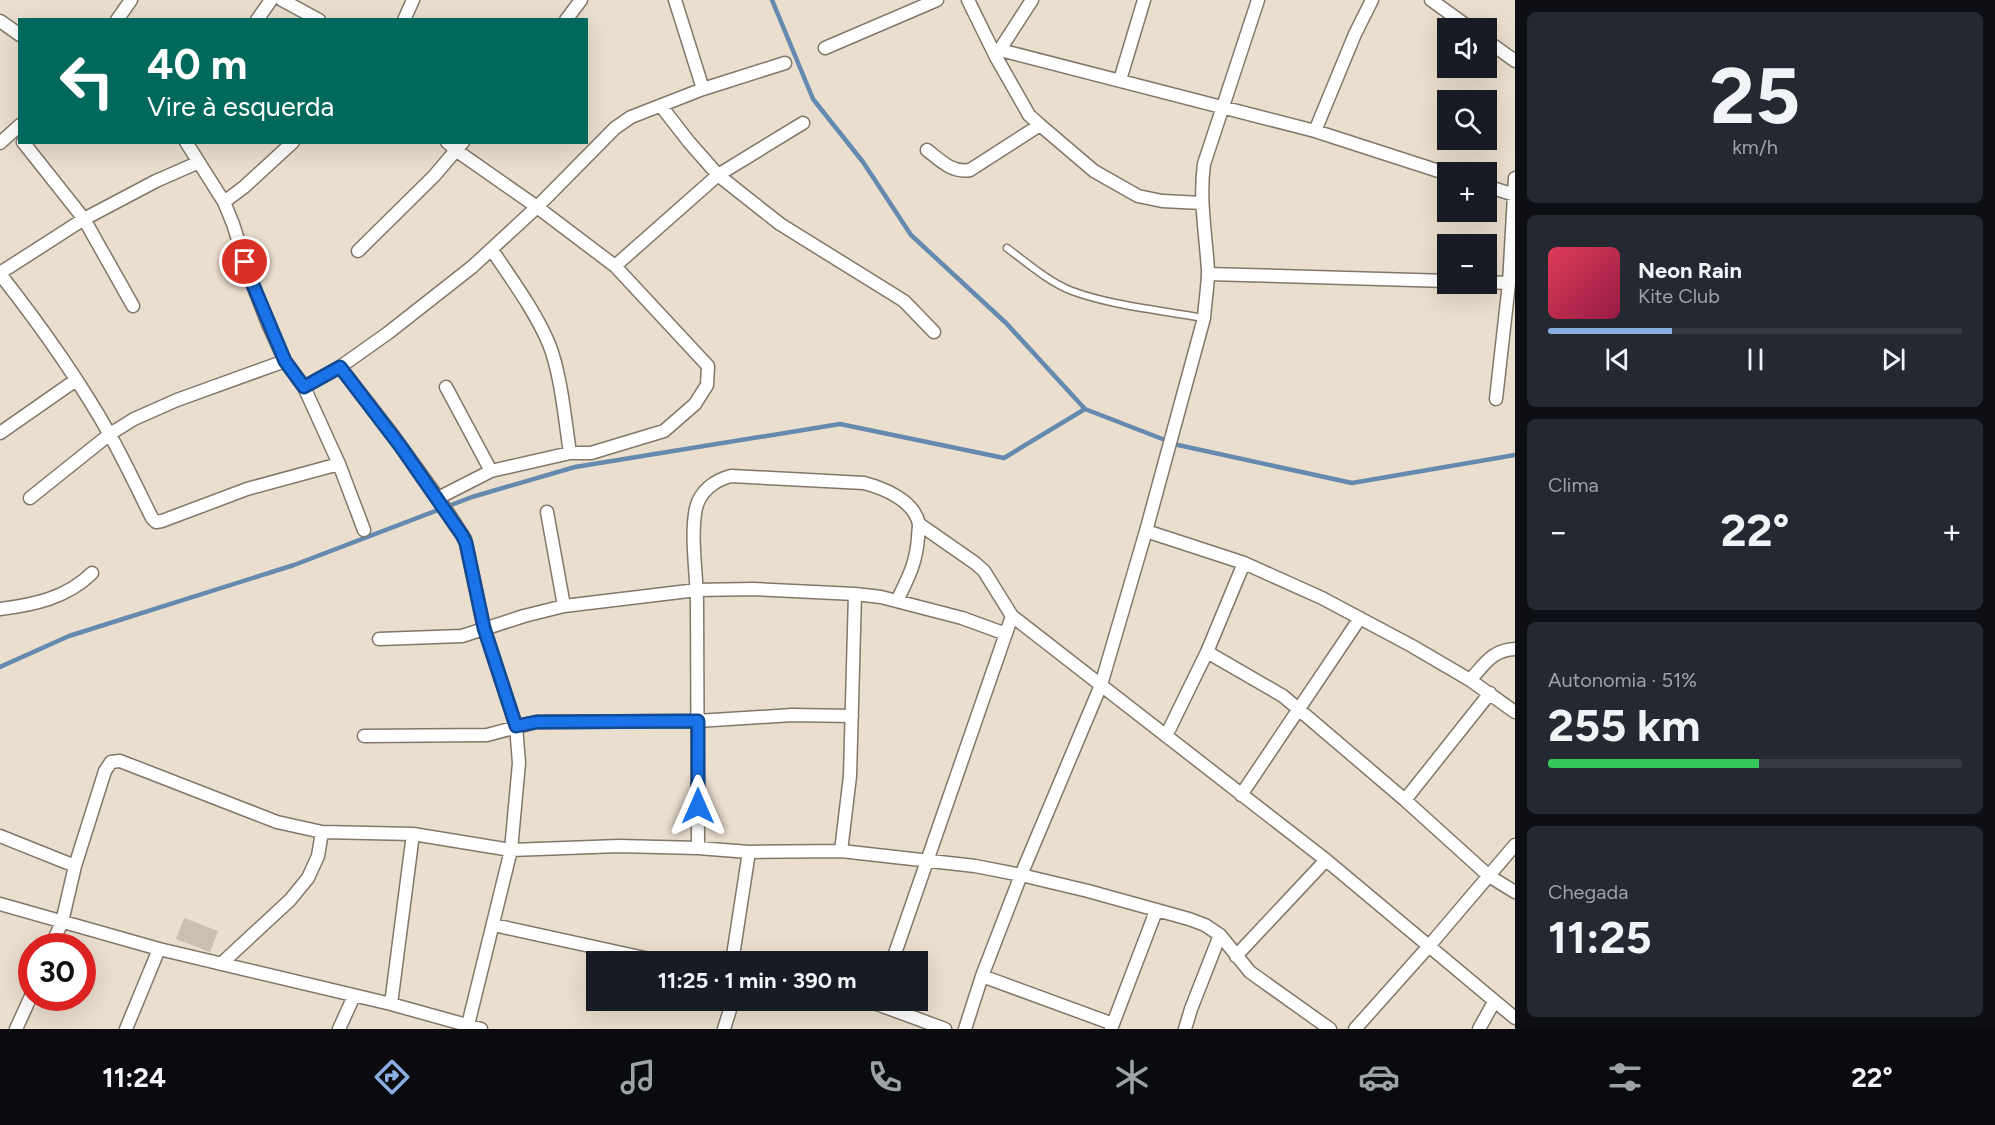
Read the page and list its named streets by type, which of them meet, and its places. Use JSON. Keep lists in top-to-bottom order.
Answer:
{
  "page": {
    "tile": [
      ["25", "km/h"],
      "Clima",
      ["Autonomia · 51%", "255 km"],
      ["Chegada", "11:25"]
    ],
    "map_buttons": ["+", "−"],
    "turn": ["40 m", "Vire à esquerda"],
    "song": ["Neon Rain", "Kite Club"],
    "heat": ["−", "22°", "+"],
    "limit": "30",
    "trip": "11:25 · 1 min · 390 m",
    "tabs": ["11:24", "22°"]
  }
}
